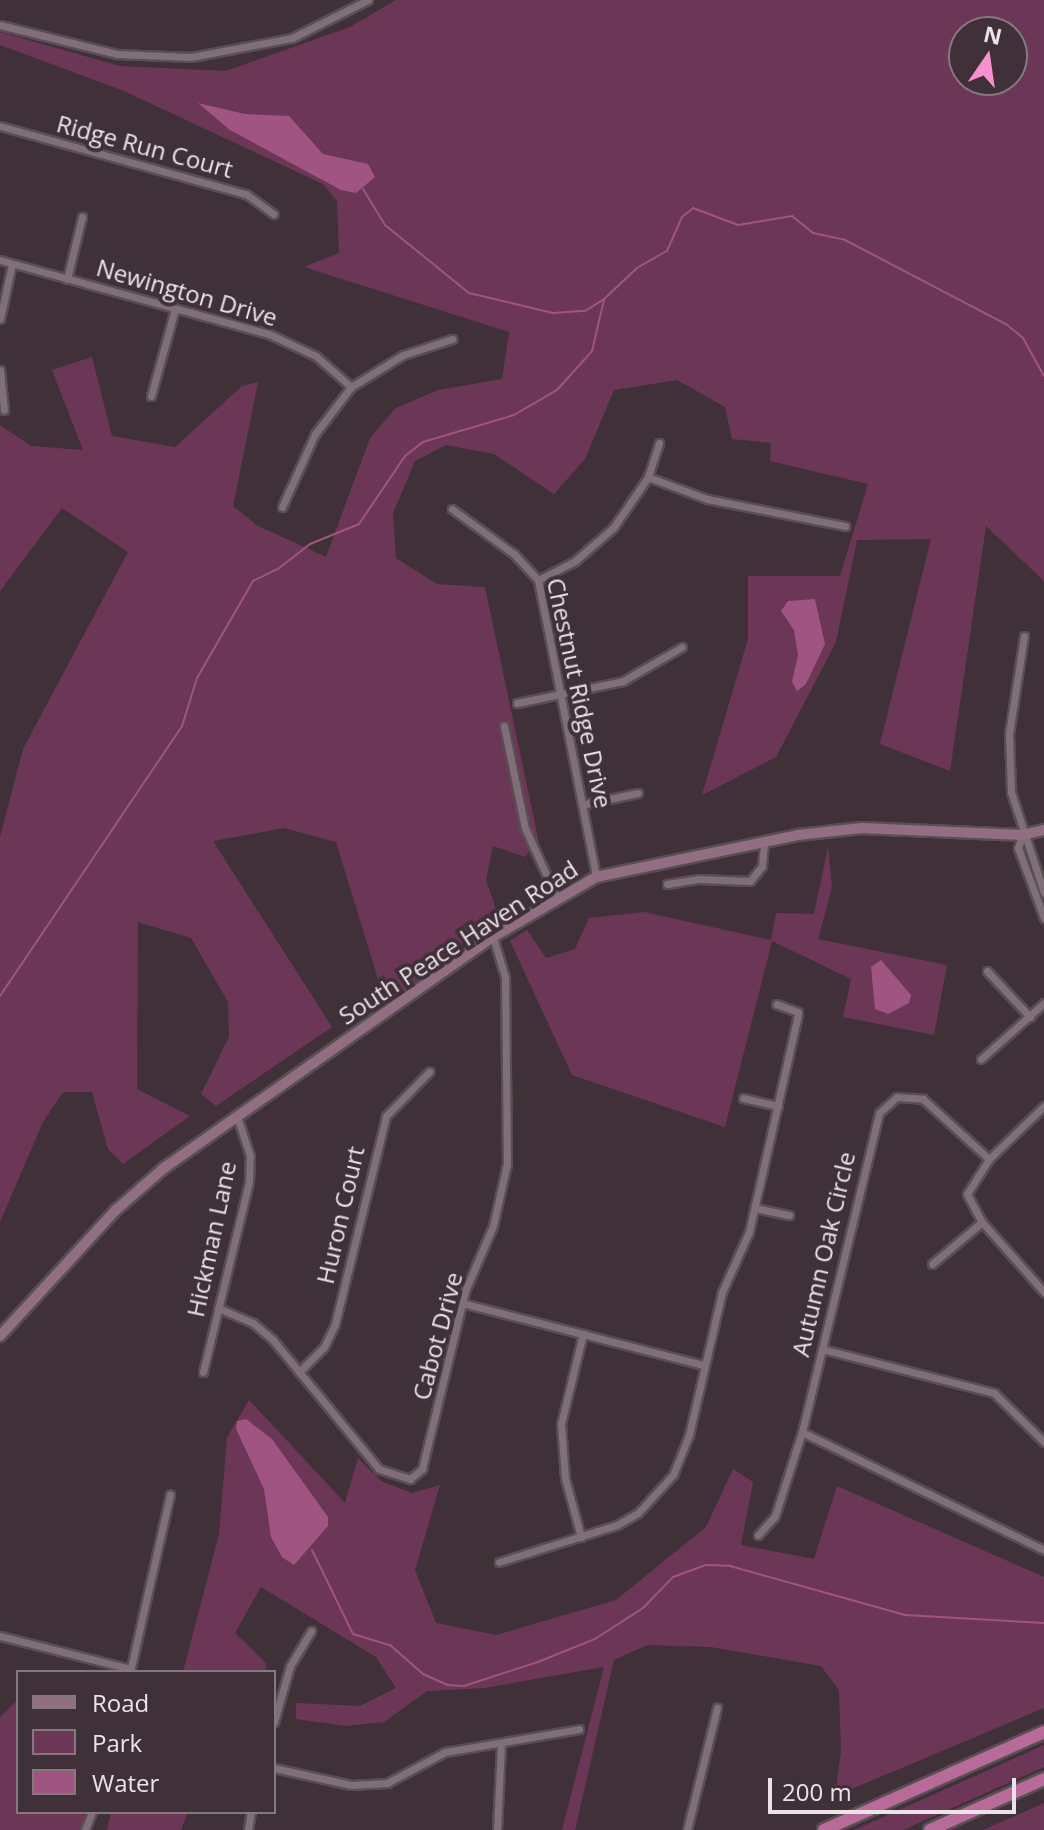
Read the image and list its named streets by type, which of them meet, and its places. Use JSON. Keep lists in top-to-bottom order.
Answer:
{
  "streets": {
    "main road": ["South Peace Haven Road"],
    "street": [
      "Ridge Run Court",
      "Newington Drive",
      "Chestnut Ridge Drive",
      "Huron Court",
      "Hickman Lane",
      "Autumn Oak Circle",
      "Cabot Drive"
    ]
  },
  "crossings": [
    ["Chestnut Ridge Drive", "South Peace Haven Road"],
    ["South Peace Haven Road", "Hickman Lane"],
    ["South Peace Haven Road", "Cabot Drive"],
    ["Huron Court", "Cabot Drive"],
    ["Hickman Lane", "Cabot Drive"]
  ],
  "legend": ["Road", "Park", "Water"],
  "scale_bar": "200 m",
  "north": "top"
}
